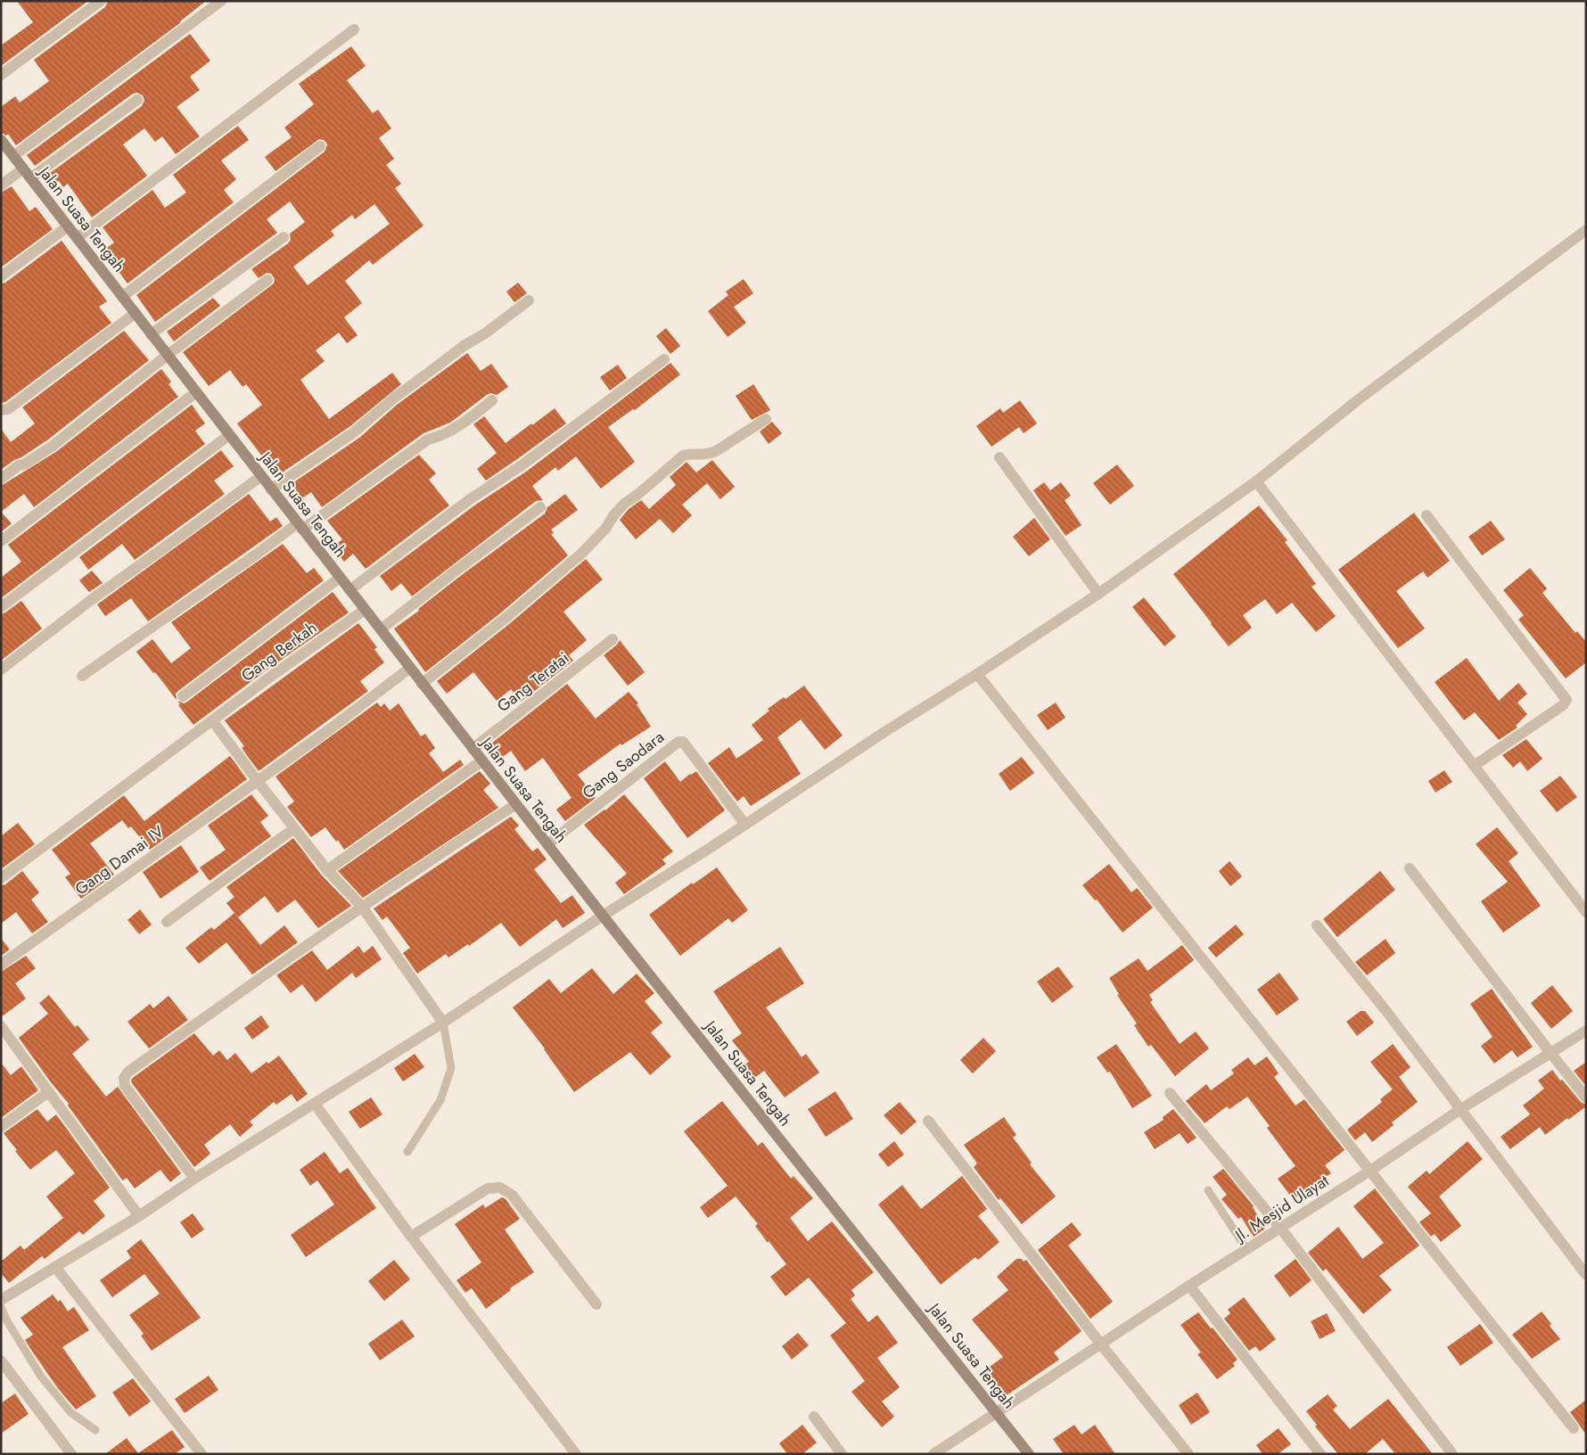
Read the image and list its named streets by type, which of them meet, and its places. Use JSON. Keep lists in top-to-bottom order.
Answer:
{
  "streets": {
    "street": [
      "Jalan Suasa Tengah",
      "Gang Berkah",
      "Gang Teratai",
      "Gang Saodara",
      "Gang Damai IV",
      "Jl. Mesjid Ulayat"
    ]
  },
  "crossings": [
    ["Jalan Suasa Tengah", "Gang Berkah"],
    ["Jalan Suasa Tengah", "Gang Teratai"],
    ["Jalan Suasa Tengah", "Gang Saodara"],
    ["Jalan Suasa Tengah", "Gang Damai IV"],
    ["Jalan Suasa Tengah", "Jl. Mesjid Ulayat"]
  ]
}
